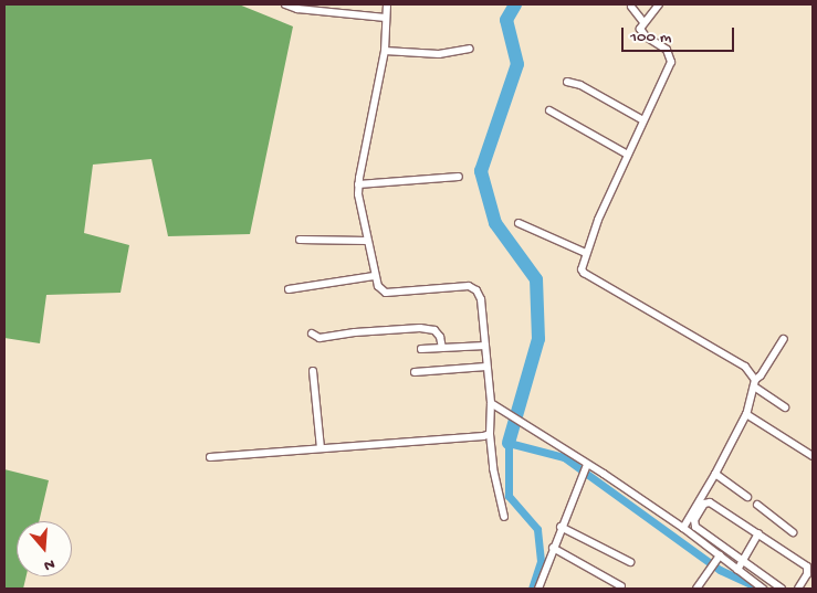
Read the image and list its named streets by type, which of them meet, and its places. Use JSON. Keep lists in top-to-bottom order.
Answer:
{
  "scale_bar": "100 m",
  "north": "bottom"
}
